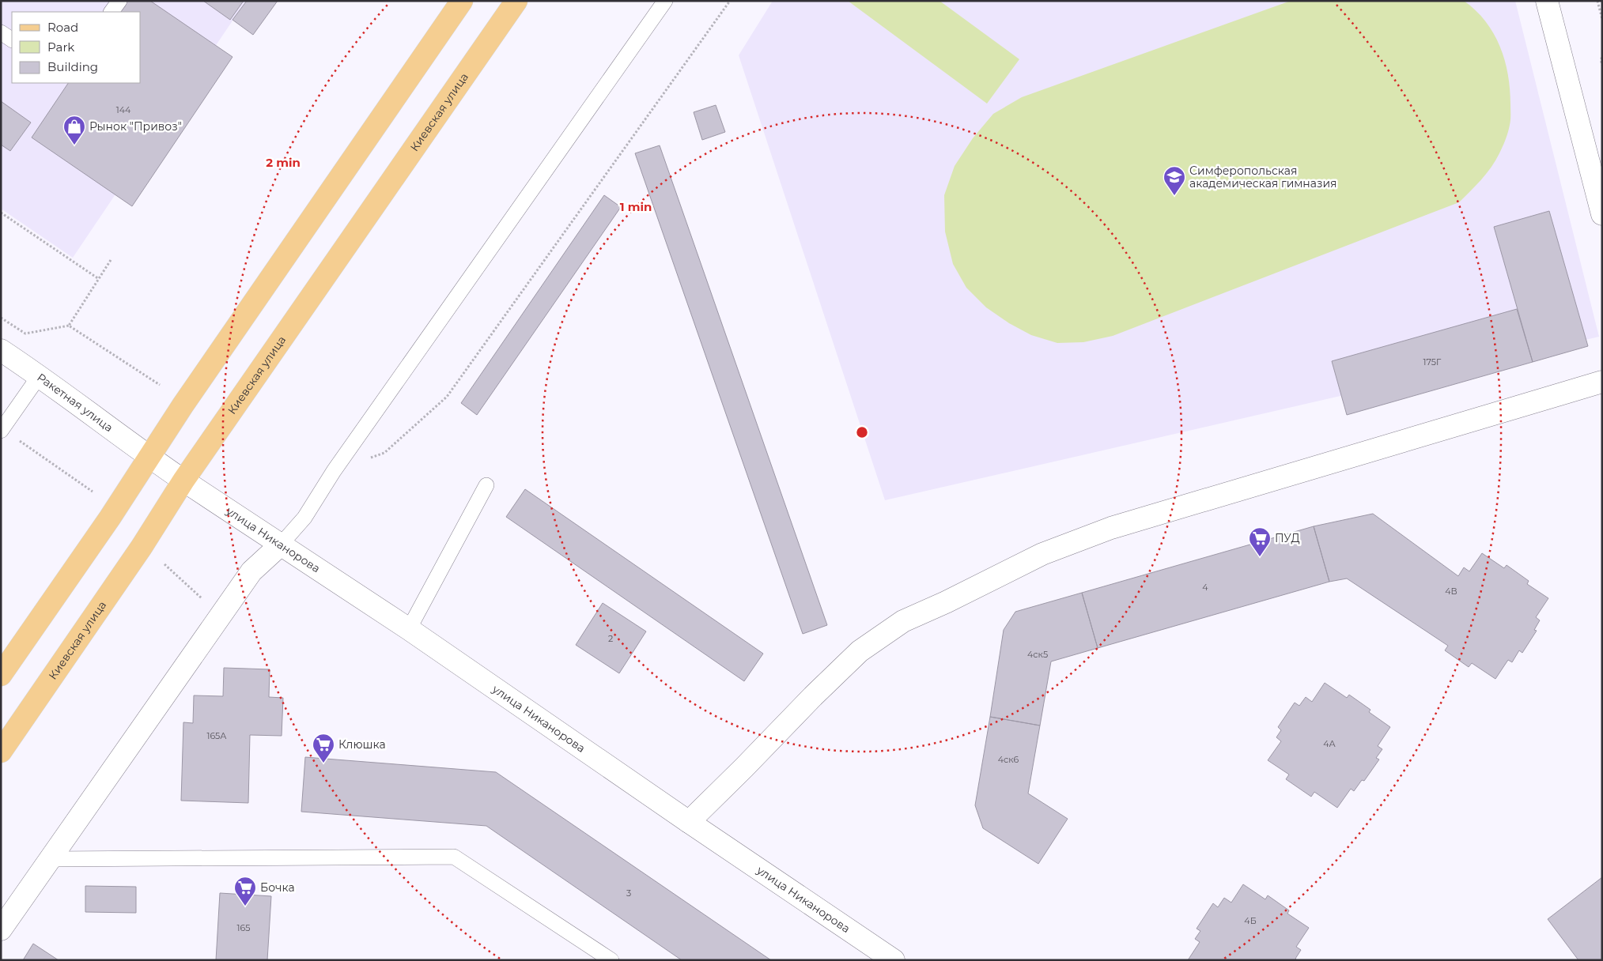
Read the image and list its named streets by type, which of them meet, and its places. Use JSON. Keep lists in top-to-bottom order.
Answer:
{
  "streets": {
    "main road": ["Киевская улица"],
    "street": ["Ракетная улица", "улица Никанорова"]
  },
  "crossings": [
    ["Киевская улица", "Ракетная улица"],
    ["Киевская улица", "улица Никанорова"],
    ["Ракетная улица", "улица Никанорова"]
  ],
  "places": {
    "shop": ["Рынок \"Привоз\""],
    "school or university": ["Симферопольская академическая гимназия"],
    "supermarket": ["ПУД", "Клюшка", "Бочка"]
  },
  "house_numbers": [
    "144",
    "175Г",
    "4",
    "4В",
    "2",
    "4ск5",
    "165А",
    "4А",
    "4ск6",
    "3",
    "4Б",
    "165"
  ],
  "legend": ["Road", "Park", "Building"],
  "rings": ["2 min", "1 min"]
}
